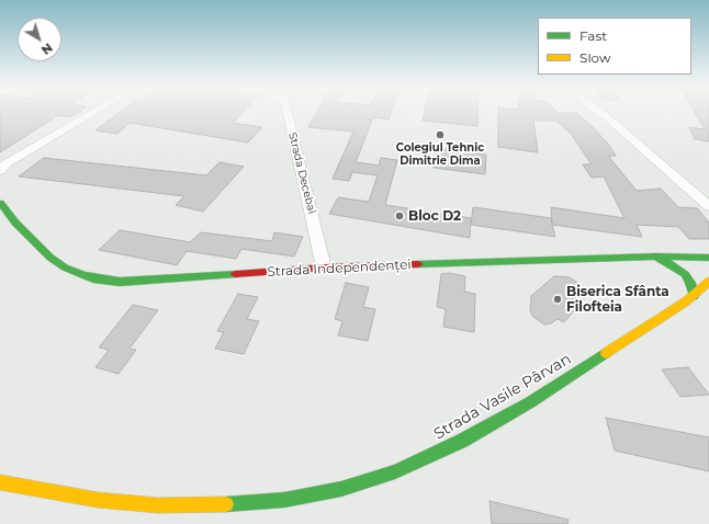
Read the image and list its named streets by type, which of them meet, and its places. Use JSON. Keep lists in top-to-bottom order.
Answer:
{
  "streets": {
    "street": ["Strada Decebal", "Strada Independenței", "Strada Vasile Pârvan"]
  },
  "crossings": [
    ["Strada Decebal", "Strada Independenței"]
  ],
  "places": ["Colegiul Tehnic Dimitrie Dima", "Bloc D2", "Biserica Sfânta Filofteia"],
  "legend": ["Fast", "Slow"],
  "north": "bottom right"
}
